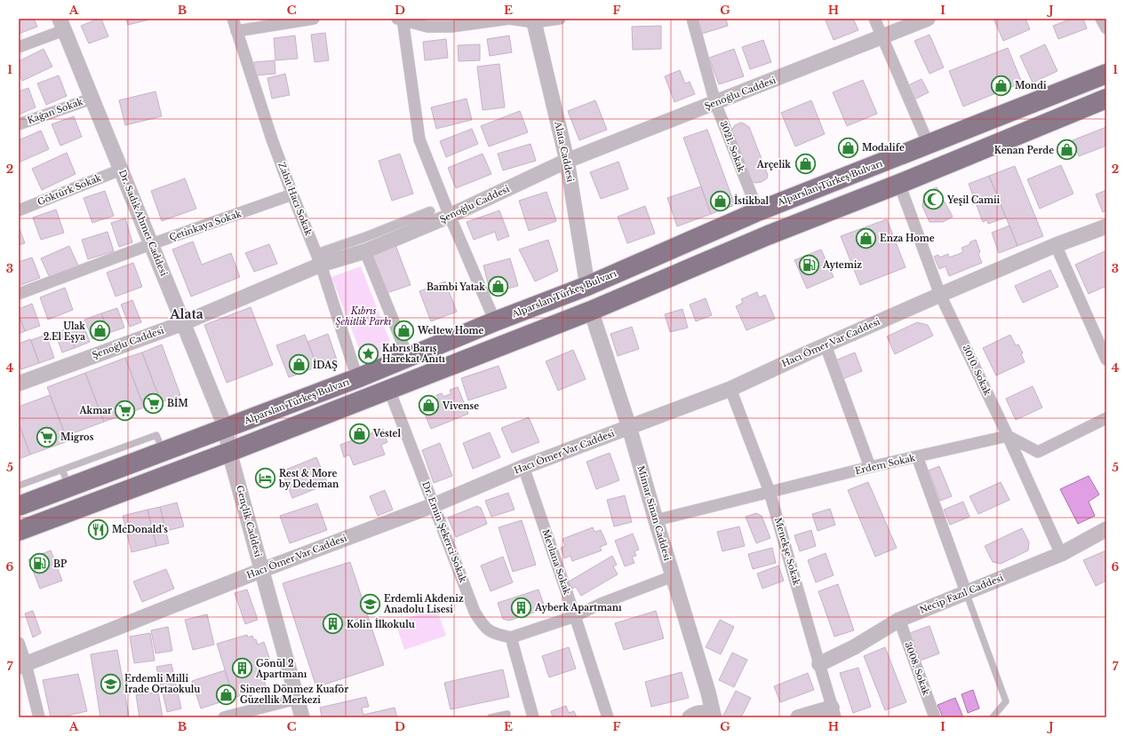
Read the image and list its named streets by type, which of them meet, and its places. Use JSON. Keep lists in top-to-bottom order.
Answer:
{
  "streets": {
    "highway": ["Alparslan Türkeş Bulvarı"],
    "street": [
      "Şenoğlu Caddesi",
      "Kağan Sokak",
      "3021. Sokak",
      "Alata Caddesi",
      "Göktürk Sokak",
      "Zabıt Hacı Sokak",
      "Dr. Sadık Ahmet Caddesi",
      "Çetinkaya Sokak",
      "Hacı Ömer Var Caddesi",
      "3010. Sokak",
      "Erdem Sokak",
      "Mimar Sinan Caddesi",
      "Gençlik Caddesi",
      "Dr. Emin Şekerci Sokak",
      "Menekşe Sokak",
      "Mevlana Sokak",
      "Necip Fazıl Caddesi",
      "3008. Sokak"
    ]
  },
  "crossings": [
    ["Şenoğlu Caddesi", "3021. Sokak"],
    ["Şenoğlu Caddesi", "Alata Caddesi"],
    ["Şenoğlu Caddesi", "Zabıt Hacı Sokak"],
    ["Şenoğlu Caddesi", "Dr. Sadık Ahmet Caddesi"],
    ["Kağan Sokak", "Dr. Sadık Ahmet Caddesi"],
    ["3021. Sokak", "Alparslan Türkeş Bulvarı"],
    ["Alata Caddesi", "Alparslan Türkeş Bulvarı"],
    ["Alparslan Türkeş Bulvarı", "Zabıt Hacı Sokak"],
    ["Alparslan Türkeş Bulvarı", "Dr. Sadık Ahmet Caddesi"],
    ["Alparslan Türkeş Bulvarı", "Gençlik Caddesi"],
    ["Göktürk Sokak", "Dr. Sadık Ahmet Caddesi"],
    ["Zabıt Hacı Sokak", "Çetinkaya Sokak"],
    ["Dr. Sadık Ahmet Caddesi", "Çetinkaya Sokak"],
    ["Dr. Sadık Ahmet Caddesi", "Gençlik Caddesi"],
    ["Hacı Ömer Var Caddesi", "3010. Sokak"],
    ["Hacı Ömer Var Caddesi", "Mimar Sinan Caddesi"],
    ["Hacı Ömer Var Caddesi", "Gençlik Caddesi"],
    ["Hacı Ömer Var Caddesi", "Dr. Emin Şekerci Sokak"],
    ["Hacı Ömer Var Caddesi", "Menekşe Sokak"],
    ["Hacı Ömer Var Caddesi", "Mevlana Sokak"],
    ["3010. Sokak", "Erdem Sokak"],
    ["3010. Sokak", "Necip Fazıl Caddesi"],
    ["Erdem Sokak", "Mimar Sinan Caddesi"],
    ["Erdem Sokak", "Menekşe Sokak"],
    ["Menekşe Sokak", "Necip Fazıl Caddesi"],
    ["Necip Fazıl Caddesi", "3008. Sokak"]
  ],
  "districts": ["Alata"],
  "parks": ["Kıbrıs Şehitlik Parkı"],
  "places": {
    "shop": [
      "Mondi",
      "Modalife",
      "Kenan Perde",
      "Arçelik",
      "İstikbal",
      "Enza Home",
      "Bambi Yatak",
      "Weltew Home",
      "Ulak 2.El Eşya",
      "İDAŞ",
      "Vivense",
      "Vestel",
      "Sinem Dönmez Kuaför Güzellik Merkezi"
    ],
    "mosque": ["Yeşil Camii"],
    "fuel station": ["Aytemiz", "BP"],
    "place": ["Kıbrıs Barış Harekat Anıtı"],
    "supermarket": ["BİM", "Akmar", "Migros"],
    "hotel": ["Rest & More by Dedeman"],
    "restaurant": ["McDonald's"],
    "school or university": ["Erdemli Akdeniz Anadolu Lisesi", "Erdemli Milli İrade Ortaokulu"],
    "building": ["Ayberk Apartmanı", "Kolin İlkokulu", "Gönül 2 Apartmanı"]
  },
  "grid": {
    "columns": [
      "A",
      "B",
      "C",
      "D",
      "E",
      "F",
      "G",
      "H",
      "I",
      "J"
    ],
    "rows": [
      "1",
      "2",
      "3",
      "4",
      "5",
      "6",
      "7"
    ]
  }
}
